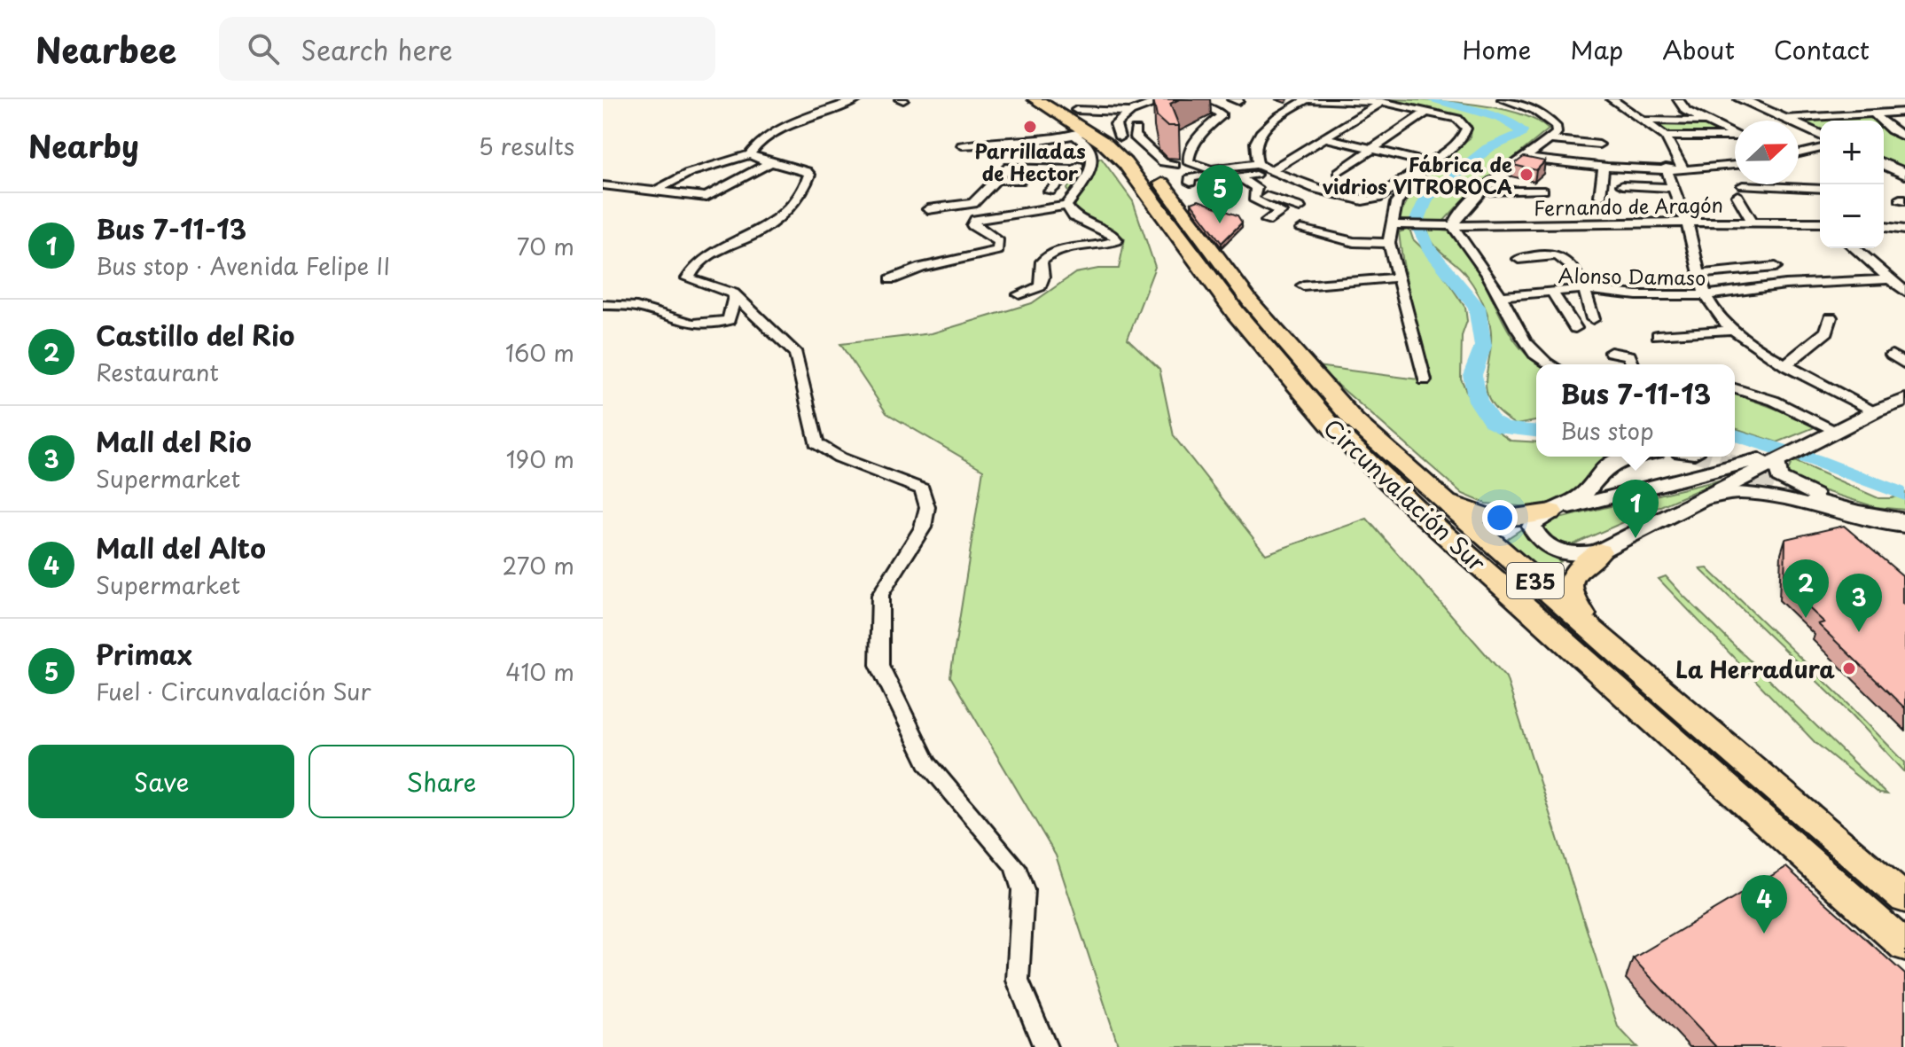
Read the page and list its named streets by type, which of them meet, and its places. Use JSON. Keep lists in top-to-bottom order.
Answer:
{
  "streets": {
    "highway": ["Circunvalación Sur", "E35"],
    "street": ["Fernando de Aragón", "Alonso Damaso"]
  },
  "places": ["Parrilladas de Hector", "Fábrica de vidrios VITROROCA", "La Herradura"],
  "north": "right",
  "page": {
    "header": "Nearbee",
    "search": "Search here",
    "nav": [
      "Home",
      "Map",
      "About",
      "Contact"
    ],
    "heading": ["Nearby", "5 results"],
    "map_buttons": ["+", "−"],
    "pins": [
      "5",
      "1",
      "2",
      "3",
      "4"
    ],
    "list": [
      {
        "mark": "1",
        "name": "Bus 7-11-13",
        "note": "Bus stop · Avenida Felipe II",
        "value": "70 m"
      },
      {
        "mark": "2",
        "name": "Castillo del Rio",
        "note": "Restaurant",
        "value": "160 m"
      },
      {
        "mark": "3",
        "name": "Mall del Rio",
        "note": "Supermarket",
        "value": "190 m"
      },
      {
        "mark": "4",
        "name": "Mall del Alto",
        "note": "Supermarket",
        "value": "270 m"
      },
      {
        "mark": "5",
        "name": "Primax",
        "note": "Fuel · Circunvalación Sur",
        "value": "410 m"
      }
    ],
    "popup": ["Bus 7-11-13", "Bus stop"],
    "buttons": ["Save", "Share"]
  }
}
